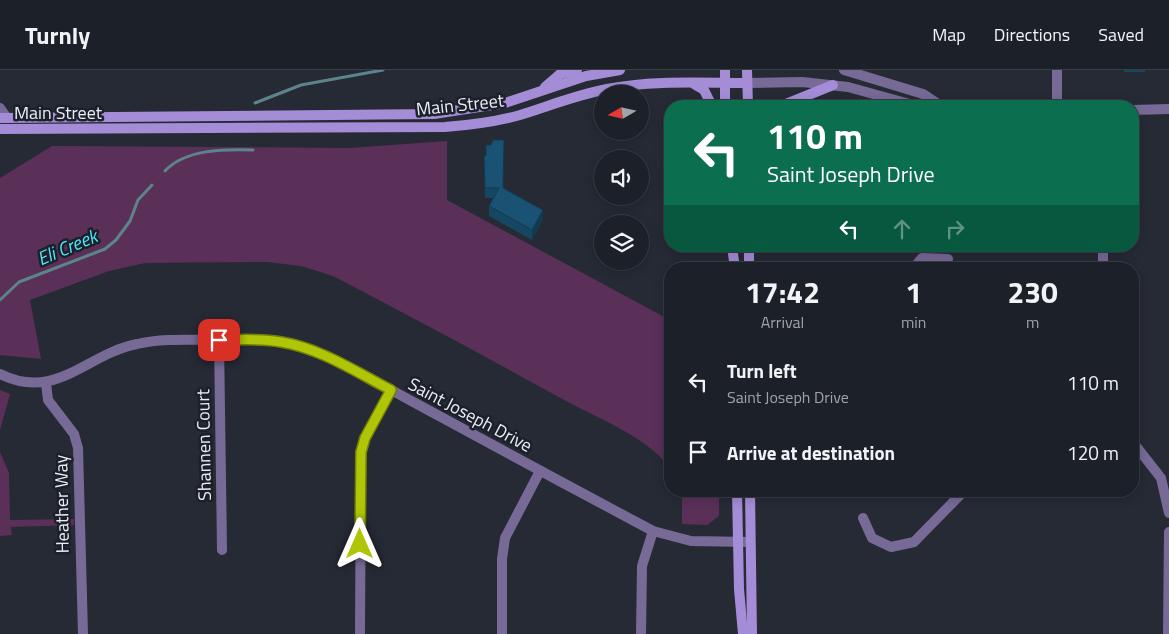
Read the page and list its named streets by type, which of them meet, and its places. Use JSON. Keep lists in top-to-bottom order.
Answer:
{
  "streets": {
    "main road": ["Main Street"],
    "street": ["Saint Joseph Drive", "Shannen Court", "Heather Way"]
  },
  "crossings": [
    ["Saint Joseph Drive", "Shannen Court"],
    ["Saint Joseph Drive", "Heather Way"]
  ],
  "water": ["Eli Creek"],
  "north": "left",
  "page": {
    "header": "Turnly",
    "nav": ["Map", "Directions", "Saved"],
    "turn": ["110 m", "Saint Joseph Drive"],
    "eta": [
      "17:42",
      "Arrival",
      "1",
      "min",
      "230",
      "m"
    ],
    "list": [
      {
        "name": "Turn left",
        "note": "Saint Joseph Drive",
        "value": "110 m"
      },
      {
        "name": "Arrive at destination",
        "value": "120 m"
      }
    ]
  }
}
